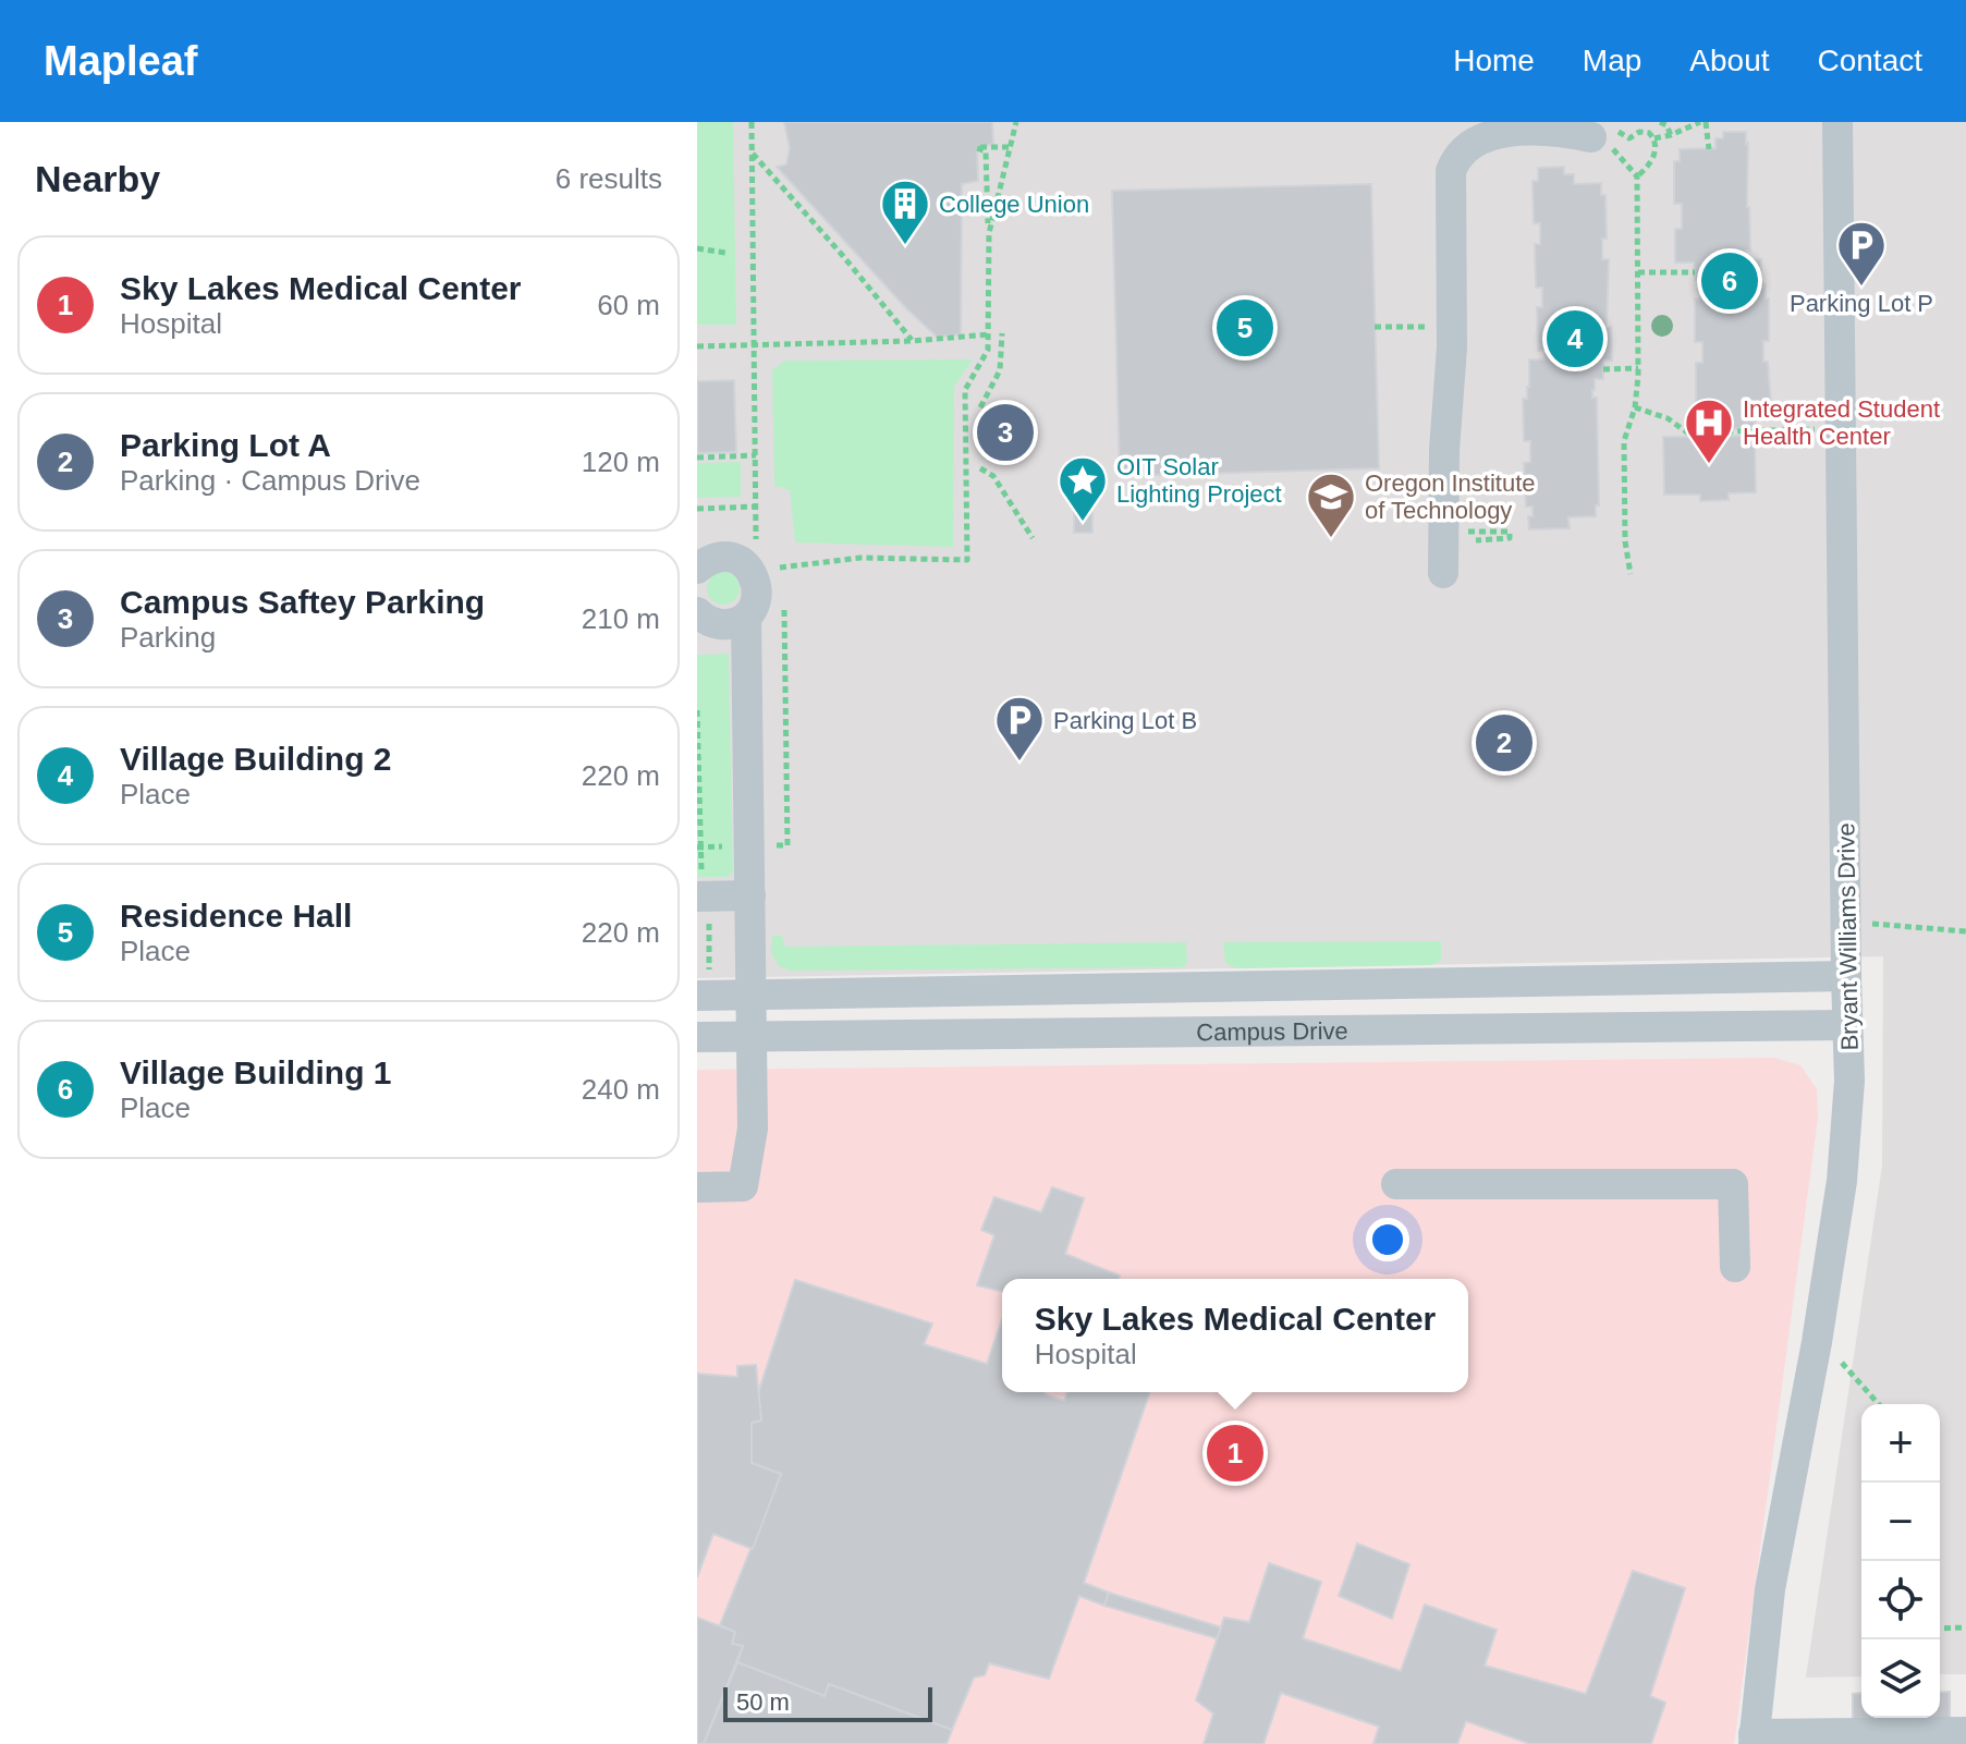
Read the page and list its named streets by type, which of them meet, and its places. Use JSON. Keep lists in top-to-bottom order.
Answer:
{
  "streets": {
    "street": ["Bryant Williams Drive", "Campus Drive"]
  },
  "crossings": [
    ["Bryant Williams Drive", "Campus Drive"]
  ],
  "places": {
    "building": ["College Union"],
    "parking": ["Parking Lot P", "Parking Lot B"],
    "hospital": ["Integrated Student Health Center"],
    "place": ["OIT Solar Lighting Project"],
    "school or university": ["Oregon Institute of Technology"]
  },
  "scale_bar": "50 m",
  "page": {
    "header": "Mapleaf",
    "nav": [
      "Home",
      "Map",
      "About",
      "Contact"
    ],
    "heading": ["Nearby", "6 results"],
    "list": [
      {
        "mark": "1",
        "name": "Sky Lakes Medical Center",
        "note": "Hospital",
        "value": "60 m"
      },
      {
        "mark": "2",
        "name": "Parking Lot A",
        "note": "Parking · Campus Drive",
        "value": "120 m"
      },
      {
        "mark": "3",
        "name": "Campus Saftey Parking",
        "note": "Parking",
        "value": "210 m"
      },
      {
        "mark": "4",
        "name": "Village Building 2",
        "note": "Place",
        "value": "220 m"
      },
      {
        "mark": "5",
        "name": "Residence Hall",
        "note": "Place",
        "value": "220 m"
      },
      {
        "mark": "6",
        "name": "Village Building 1",
        "note": "Place",
        "value": "240 m"
      }
    ],
    "pins": [
      "6",
      "5",
      "4",
      "3",
      "2",
      "1"
    ],
    "popup": ["Sky Lakes Medical Center", "Hospital"],
    "map_buttons": ["+", "−"],
    "scale": "50 m"
  }
}
